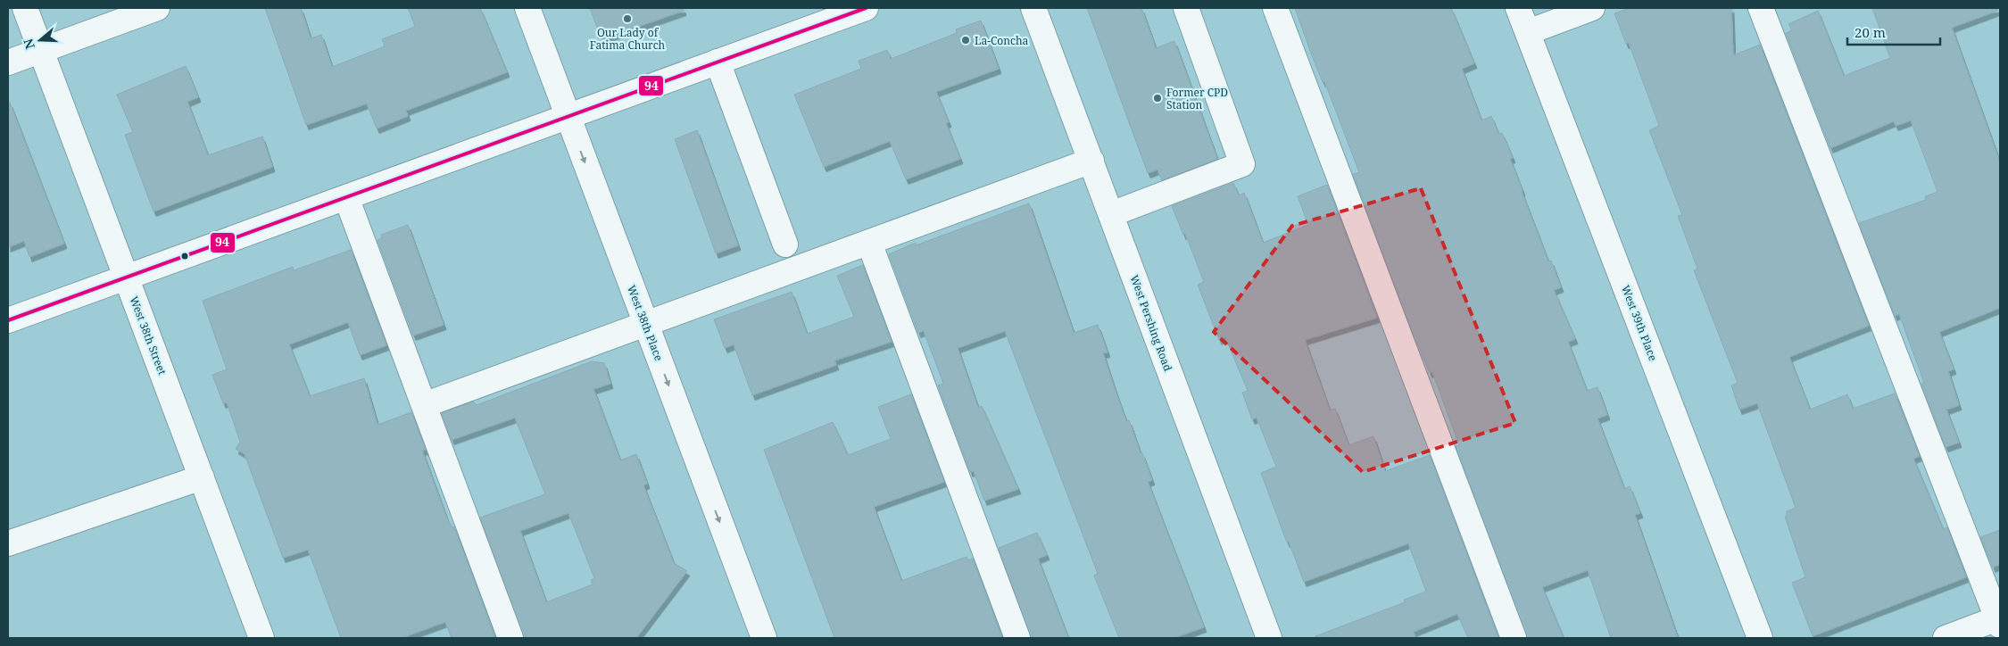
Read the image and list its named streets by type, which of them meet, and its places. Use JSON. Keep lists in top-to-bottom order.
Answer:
{
  "streets": {
    "street": [
      "West 38th Place",
      "West Pershing Road",
      "West 39th Place",
      "West 38th Street"
    ]
  },
  "places": ["Our Lady of Fatima Church", "La-Concha", "Former CPD Station"],
  "lines": ["transit line 94"],
  "scale_bar": "20 m",
  "north": "left"
}
